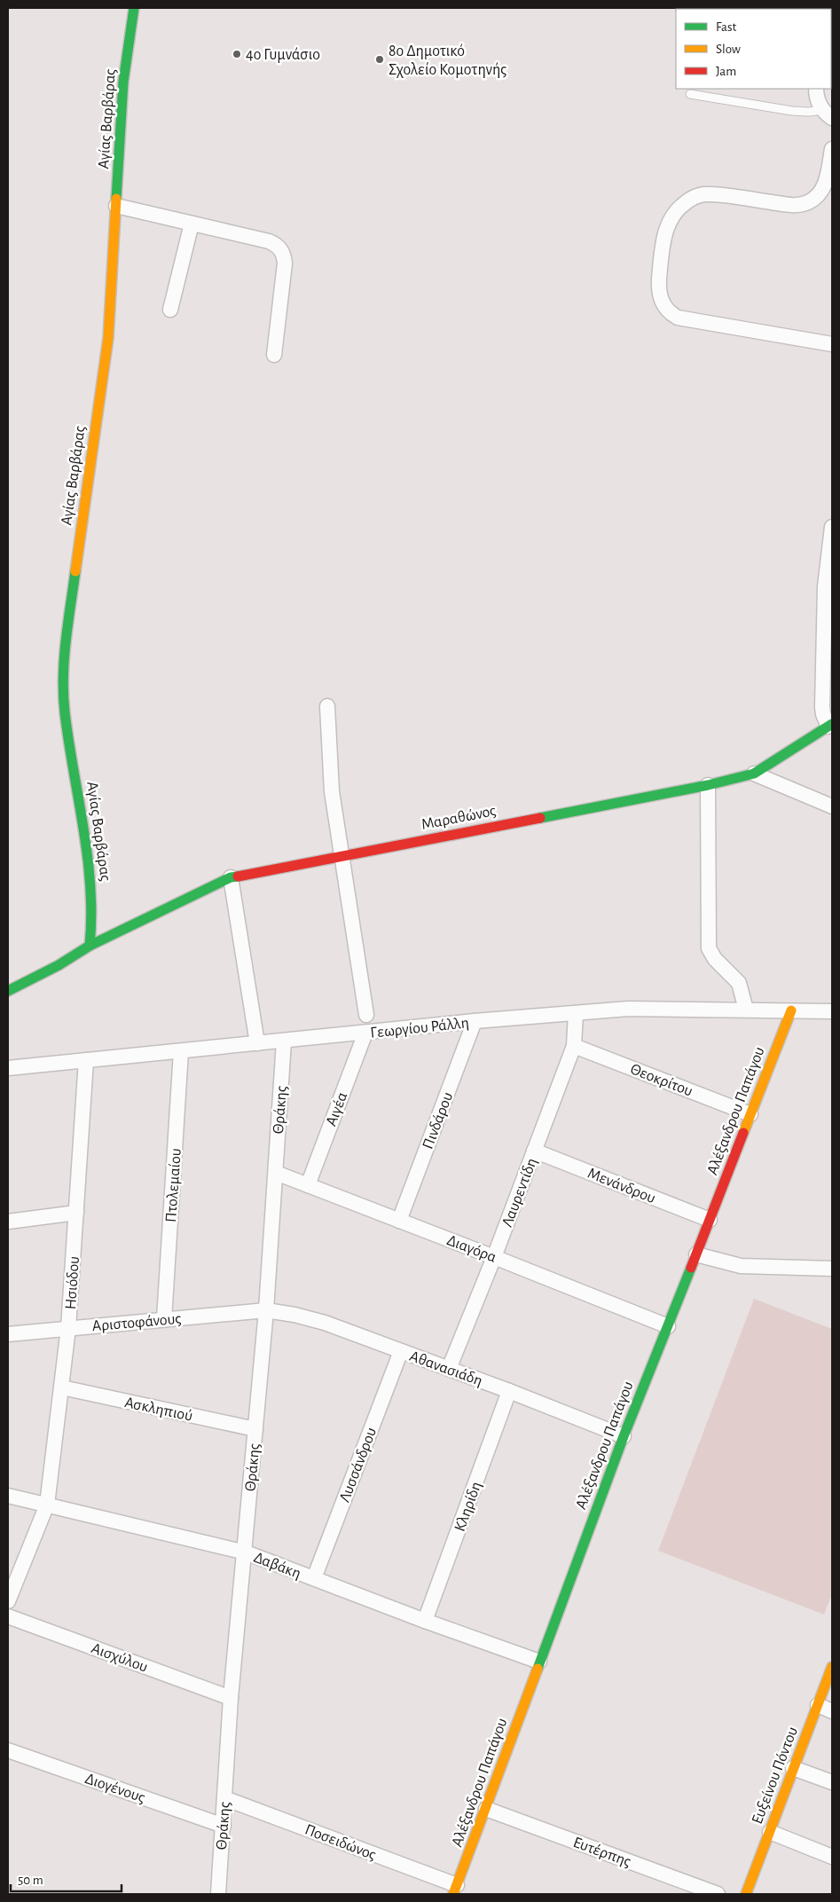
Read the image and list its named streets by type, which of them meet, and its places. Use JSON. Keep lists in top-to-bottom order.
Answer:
{
  "streets": {
    "street": [
      "Αγίας Βαρβάρας",
      "Μαραθώνος",
      "Γεωργίου Ράλλη",
      "Θεοκρίτου",
      "Αιγέα",
      "Θράκης",
      "Αλέξανδρου Παπάγου",
      "Πινδάρου",
      "Πτολεμαίου",
      "Μενάνδρου",
      "Λαυρεντίδη",
      "Διαγόρα",
      "Ησιόδου",
      "Αριστοφάνους",
      "Αθανασιάδη",
      "Ασκληπιού",
      "Λυσσάνδρου",
      "Κληρίδη",
      "Δαβάκη",
      "Αισχύλου",
      "Ευξείνου Πόντου",
      "Διογένους",
      "Ποσειδώνος",
      "Ευτέρπης"
    ]
  },
  "crossings": [
    ["Αγίας Βαρβάρας", "Μαραθώνος"],
    ["Γεωργίου Ράλλη", "Αιγέα"],
    ["Γεωργίου Ράλλη", "Θράκης"],
    ["Γεωργίου Ράλλη", "Αλέξανδρου Παπάγου"],
    ["Γεωργίου Ράλλη", "Πινδάρου"],
    ["Γεωργίου Ράλλη", "Πτολεμαίου"],
    ["Γεωργίου Ράλλη", "Λαυρεντίδη"],
    ["Γεωργίου Ράλλη", "Ησιόδου"],
    ["Θεοκρίτου", "Αλέξανδρου Παπάγου"],
    ["Θεοκρίτου", "Λαυρεντίδη"],
    ["Αιγέα", "Διαγόρα"],
    ["Θράκης", "Διαγόρα"],
    ["Θράκης", "Αριστοφάνους"],
    ["Θράκης", "Αθανασιάδη"],
    ["Θράκης", "Ασκληπιού"],
    ["Θράκης", "Δαβάκη"],
    ["Θράκης", "Αισχύλου"],
    ["Θράκης", "Διογένους"],
    ["Θράκης", "Ποσειδώνος"],
    ["Αλέξανδρου Παπάγου", "Μενάνδρου"],
    ["Αλέξανδρου Παπάγου", "Διαγόρα"],
    ["Αλέξανδρου Παπάγου", "Αθανασιάδη"],
    ["Αλέξανδρου Παπάγου", "Δαβάκη"],
    ["Αλέξανδρου Παπάγου", "Ποσειδώνος"],
    ["Αλέξανδρου Παπάγου", "Ευτέρπης"],
    ["Πινδάρου", "Διαγόρα"],
    ["Πτολεμαίου", "Αριστοφάνους"],
    ["Μενάνδρου", "Λαυρεντίδη"],
    ["Λαυρεντίδη", "Διαγόρα"],
    ["Λαυρεντίδη", "Αθανασιάδη"],
    ["Ησιόδου", "Αριστοφάνους"],
    ["Ησιόδου", "Ασκληπιού"],
    ["Ησιόδου", "Δαβάκη"],
    ["Αριστοφάνους", "Αθανασιάδη"],
    ["Αθανασιάδη", "Λυσσάνδρου"],
    ["Αθανασιάδη", "Κληρίδη"],
    ["Λυσσάνδρου", "Δαβάκη"],
    ["Κληρίδη", "Δαβάκη"]
  ],
  "places": ["4ο Γυμνάσιο", "8ο Δημοτικό Σχολείο Κομοτηνής"],
  "legend": ["Fast", "Slow", "Jam"],
  "scale_bar": "50 m"
}
